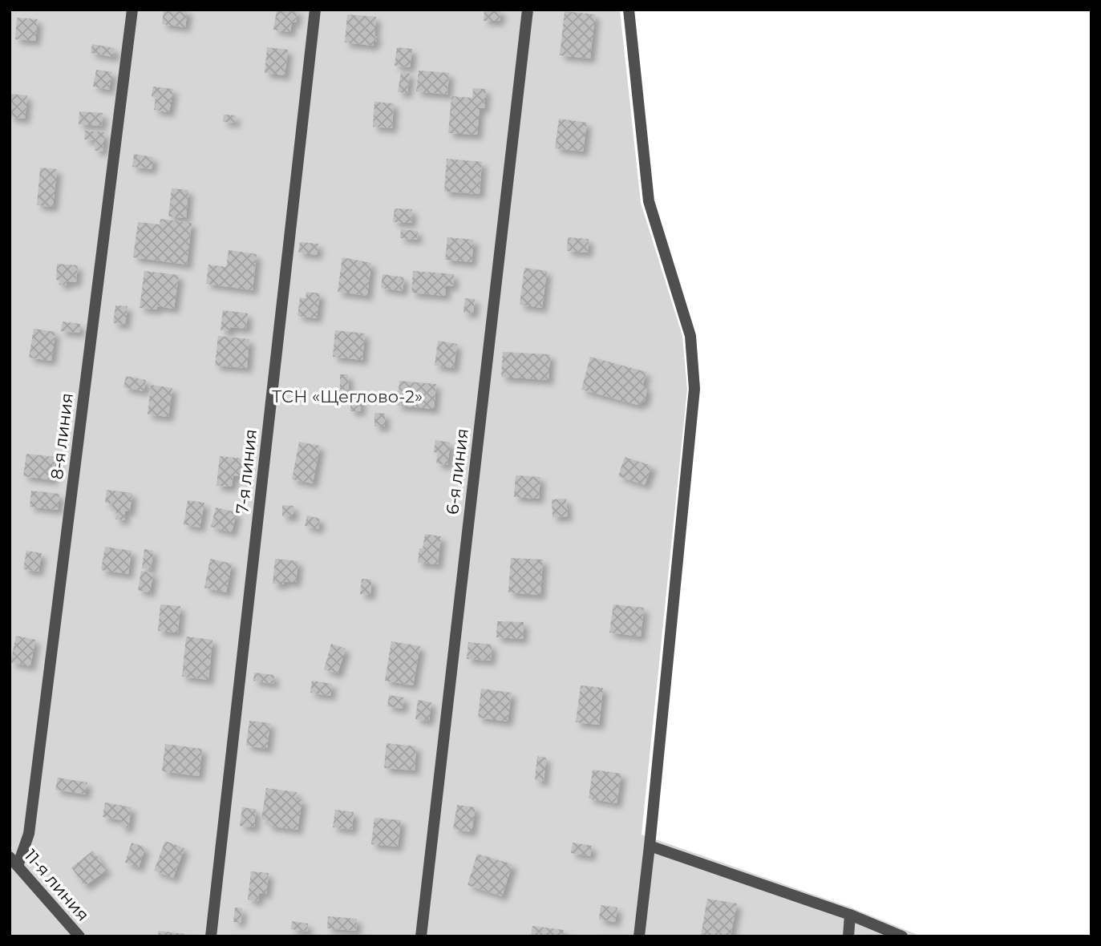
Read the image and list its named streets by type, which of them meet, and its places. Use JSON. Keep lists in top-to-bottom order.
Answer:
{
  "streets": {
    "street": [
      "8-я линия",
      "7-я линия",
      "6-я линия",
      "11-я линия"
    ]
  },
  "crossings": [
    ["8-я линия", "11-я линия"]
  ],
  "parks": ["ТСН «Щеглово-2»"]
}
